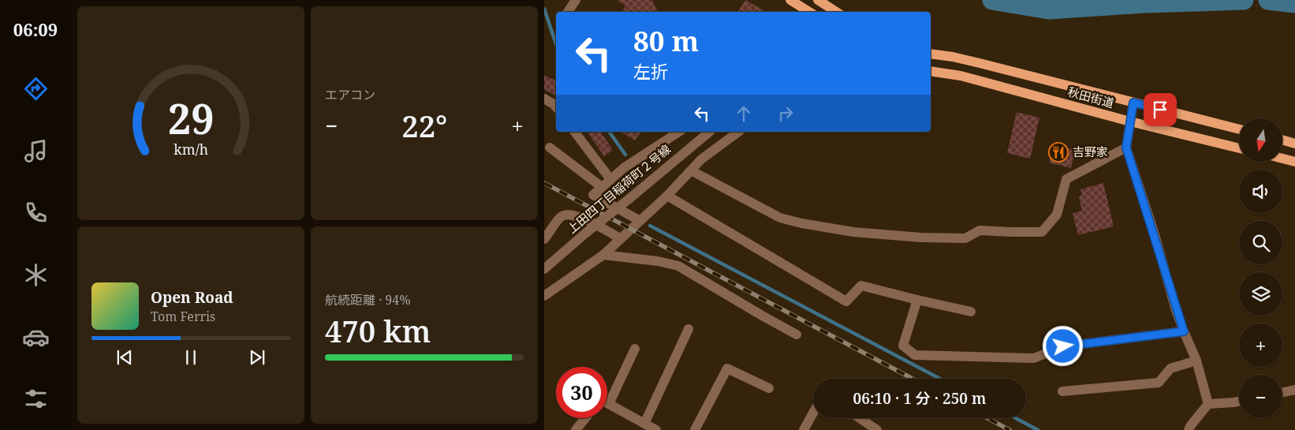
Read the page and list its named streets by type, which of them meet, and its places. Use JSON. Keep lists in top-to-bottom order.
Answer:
{
  "streets": {
    "main road": ["秋田街道"],
    "street": ["上田四丁目稲荷町２号線"]
  },
  "places": {
    "restaurant": ["吉野家"]
  },
  "north": "bottom",
  "page": {
    "tabs": "06:09",
    "tile": [
      "エアコン",
      ["航続距離 · 94%", "470 km"]
    ],
    "turn": ["80 m", "左折"],
    "heat": ["−", "22°", "+"],
    "map_buttons": ["+", "−"],
    "song": ["Open Road", "Tom Ferris"],
    "limit": "30",
    "trip": "06:10 · 1 分 · 250 m",
    "gauge": ["29", "km/h"]
  }
}
